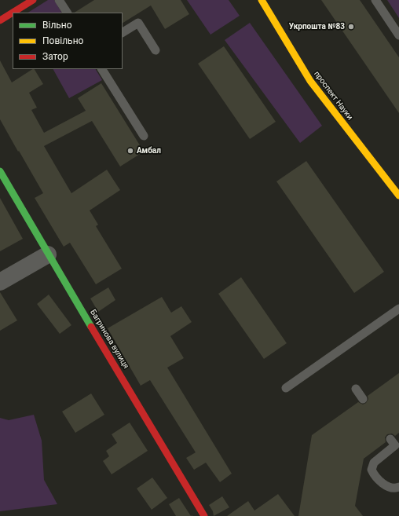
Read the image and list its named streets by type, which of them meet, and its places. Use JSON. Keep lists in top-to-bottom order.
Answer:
{
  "streets": {
    "street": ["проспект Науки", "Багринова вулиця"]
  },
  "places": ["Укрпошта №83", "Амбал"],
  "legend": ["Вільно", "Повільно", "Затор"]
}
